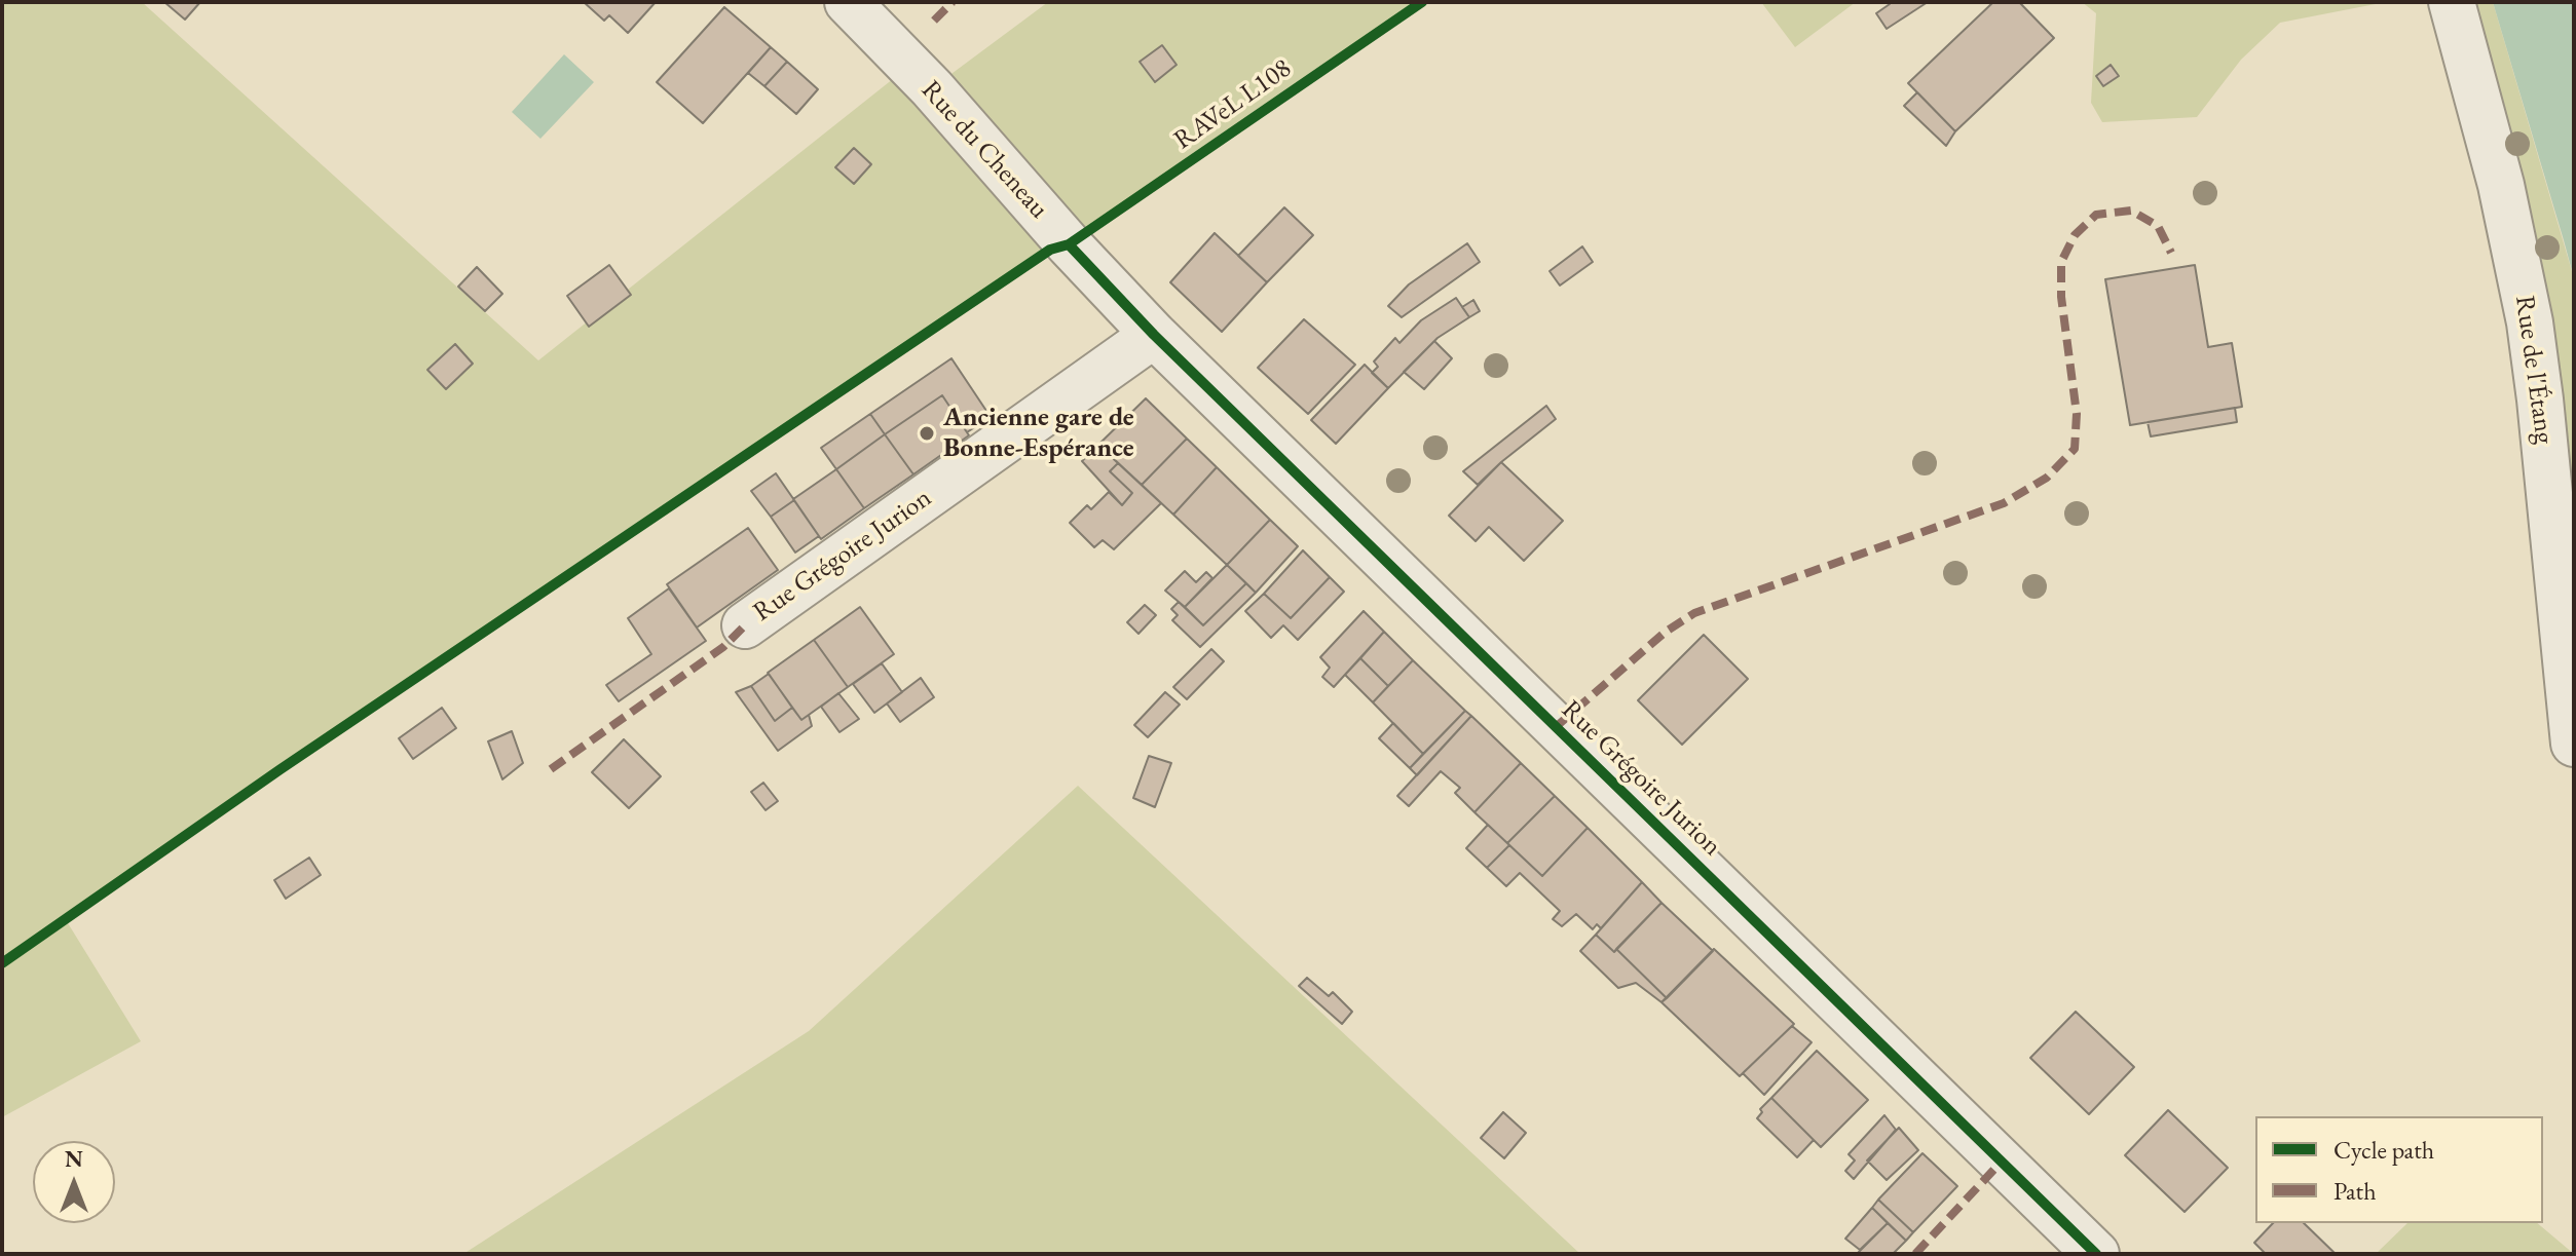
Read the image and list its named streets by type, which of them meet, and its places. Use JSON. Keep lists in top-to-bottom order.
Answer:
{
  "streets": {
    "street": ["Rue du Cheneau", "Rue de l'Étang", "Rue Grégoire Jurion"],
    "cycle path": ["RAVeL L108"]
  },
  "crossings": [
    ["Rue du Cheneau", "Rue Grégoire Jurion"]
  ],
  "places": ["Ancienne gare de Bonne-Espérance"],
  "legend": ["Cycle path", "Path"],
  "north": "top"
}
